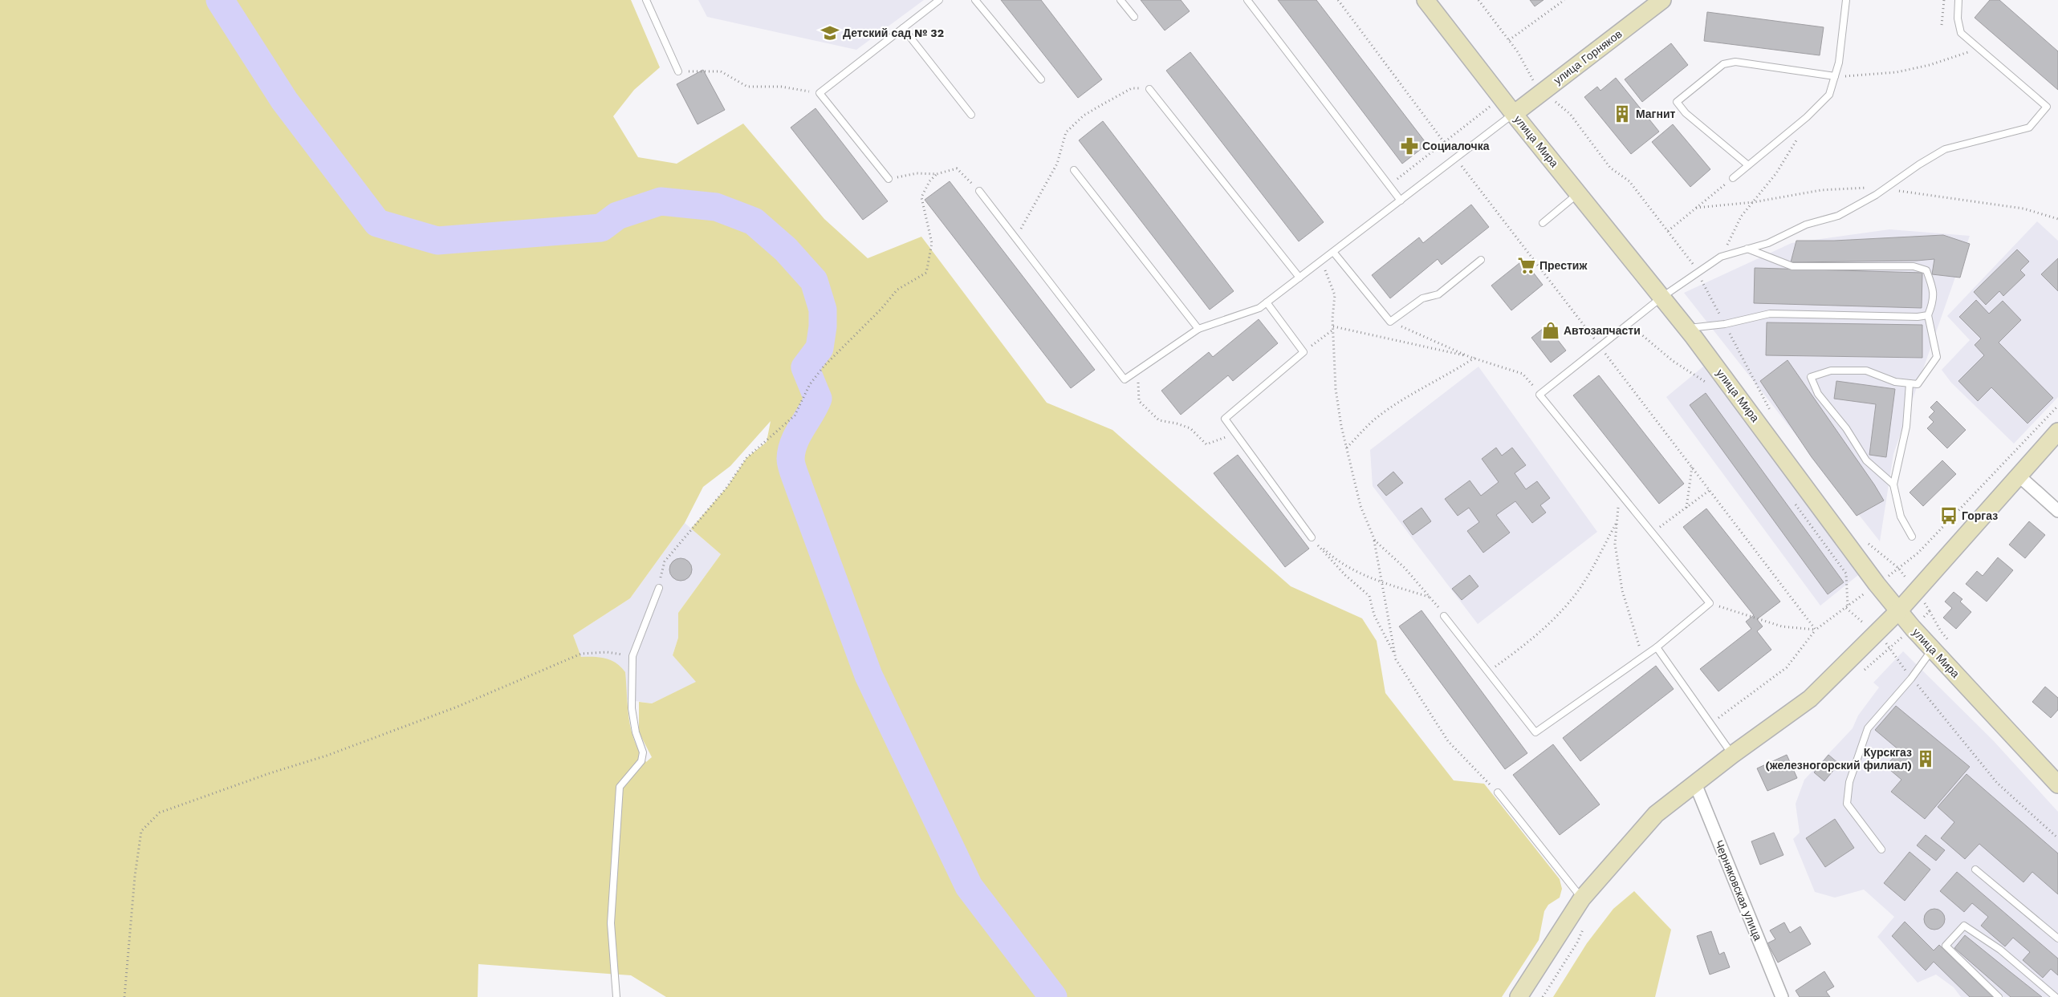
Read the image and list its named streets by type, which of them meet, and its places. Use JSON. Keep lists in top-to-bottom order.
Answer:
{
  "streets": {
    "main road": ["улица Горняков", "улица Мира"],
    "street": ["Черняковская улица"]
  },
  "crossings": [
    ["улица Горняков", "улица Мира"]
  ],
  "places": {
    "school or university": ["Детский сад № 32"],
    "building": ["Магнит", "Курскгаз (железногорский филиал)"],
    "pharmacy": ["Социалочка"],
    "supermarket": ["Престиж"],
    "shop": ["Автозапчасти"],
    "bus stop": ["Горгаз"]
  }
}
